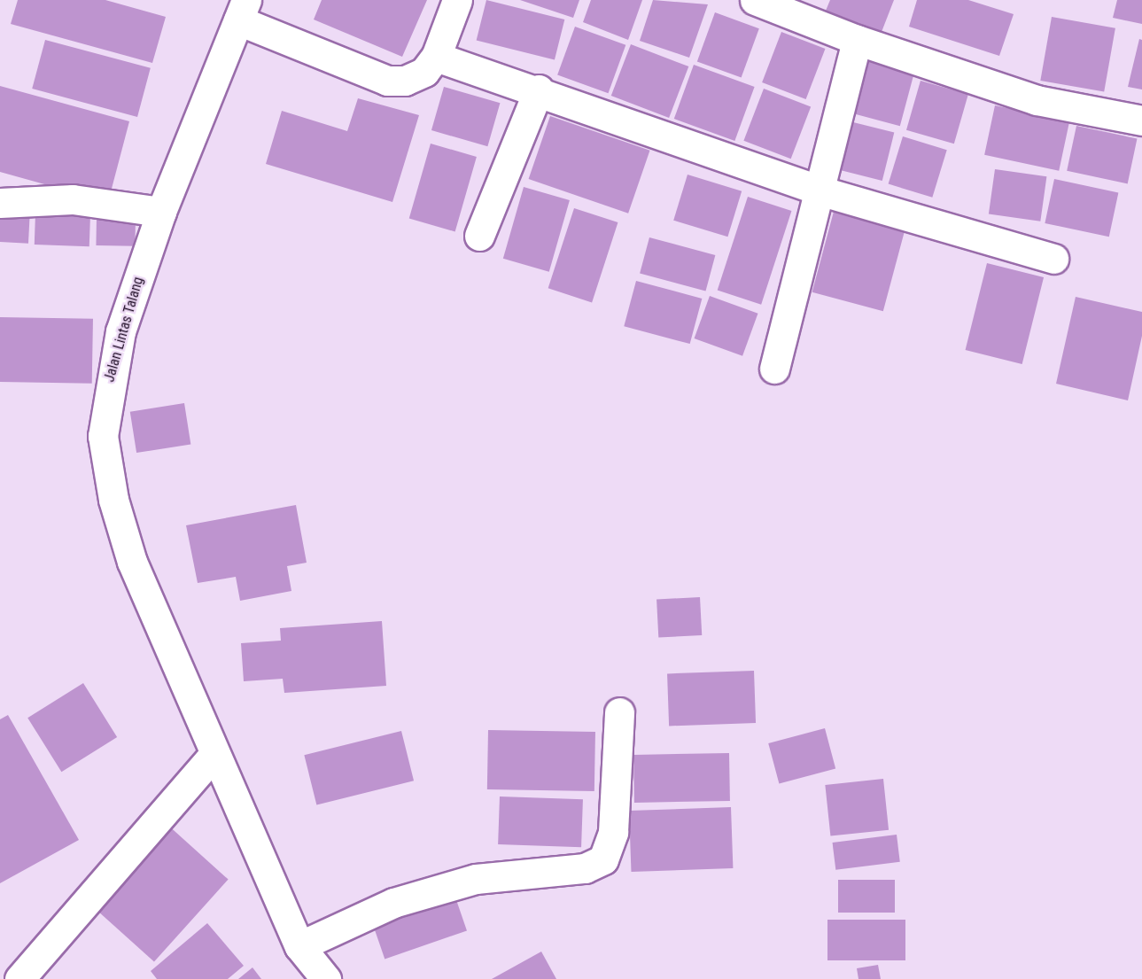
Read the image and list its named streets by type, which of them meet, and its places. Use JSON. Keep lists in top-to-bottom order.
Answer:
{
  "streets": {
    "street": ["Jalan Lintas Talang"]
  }
}
